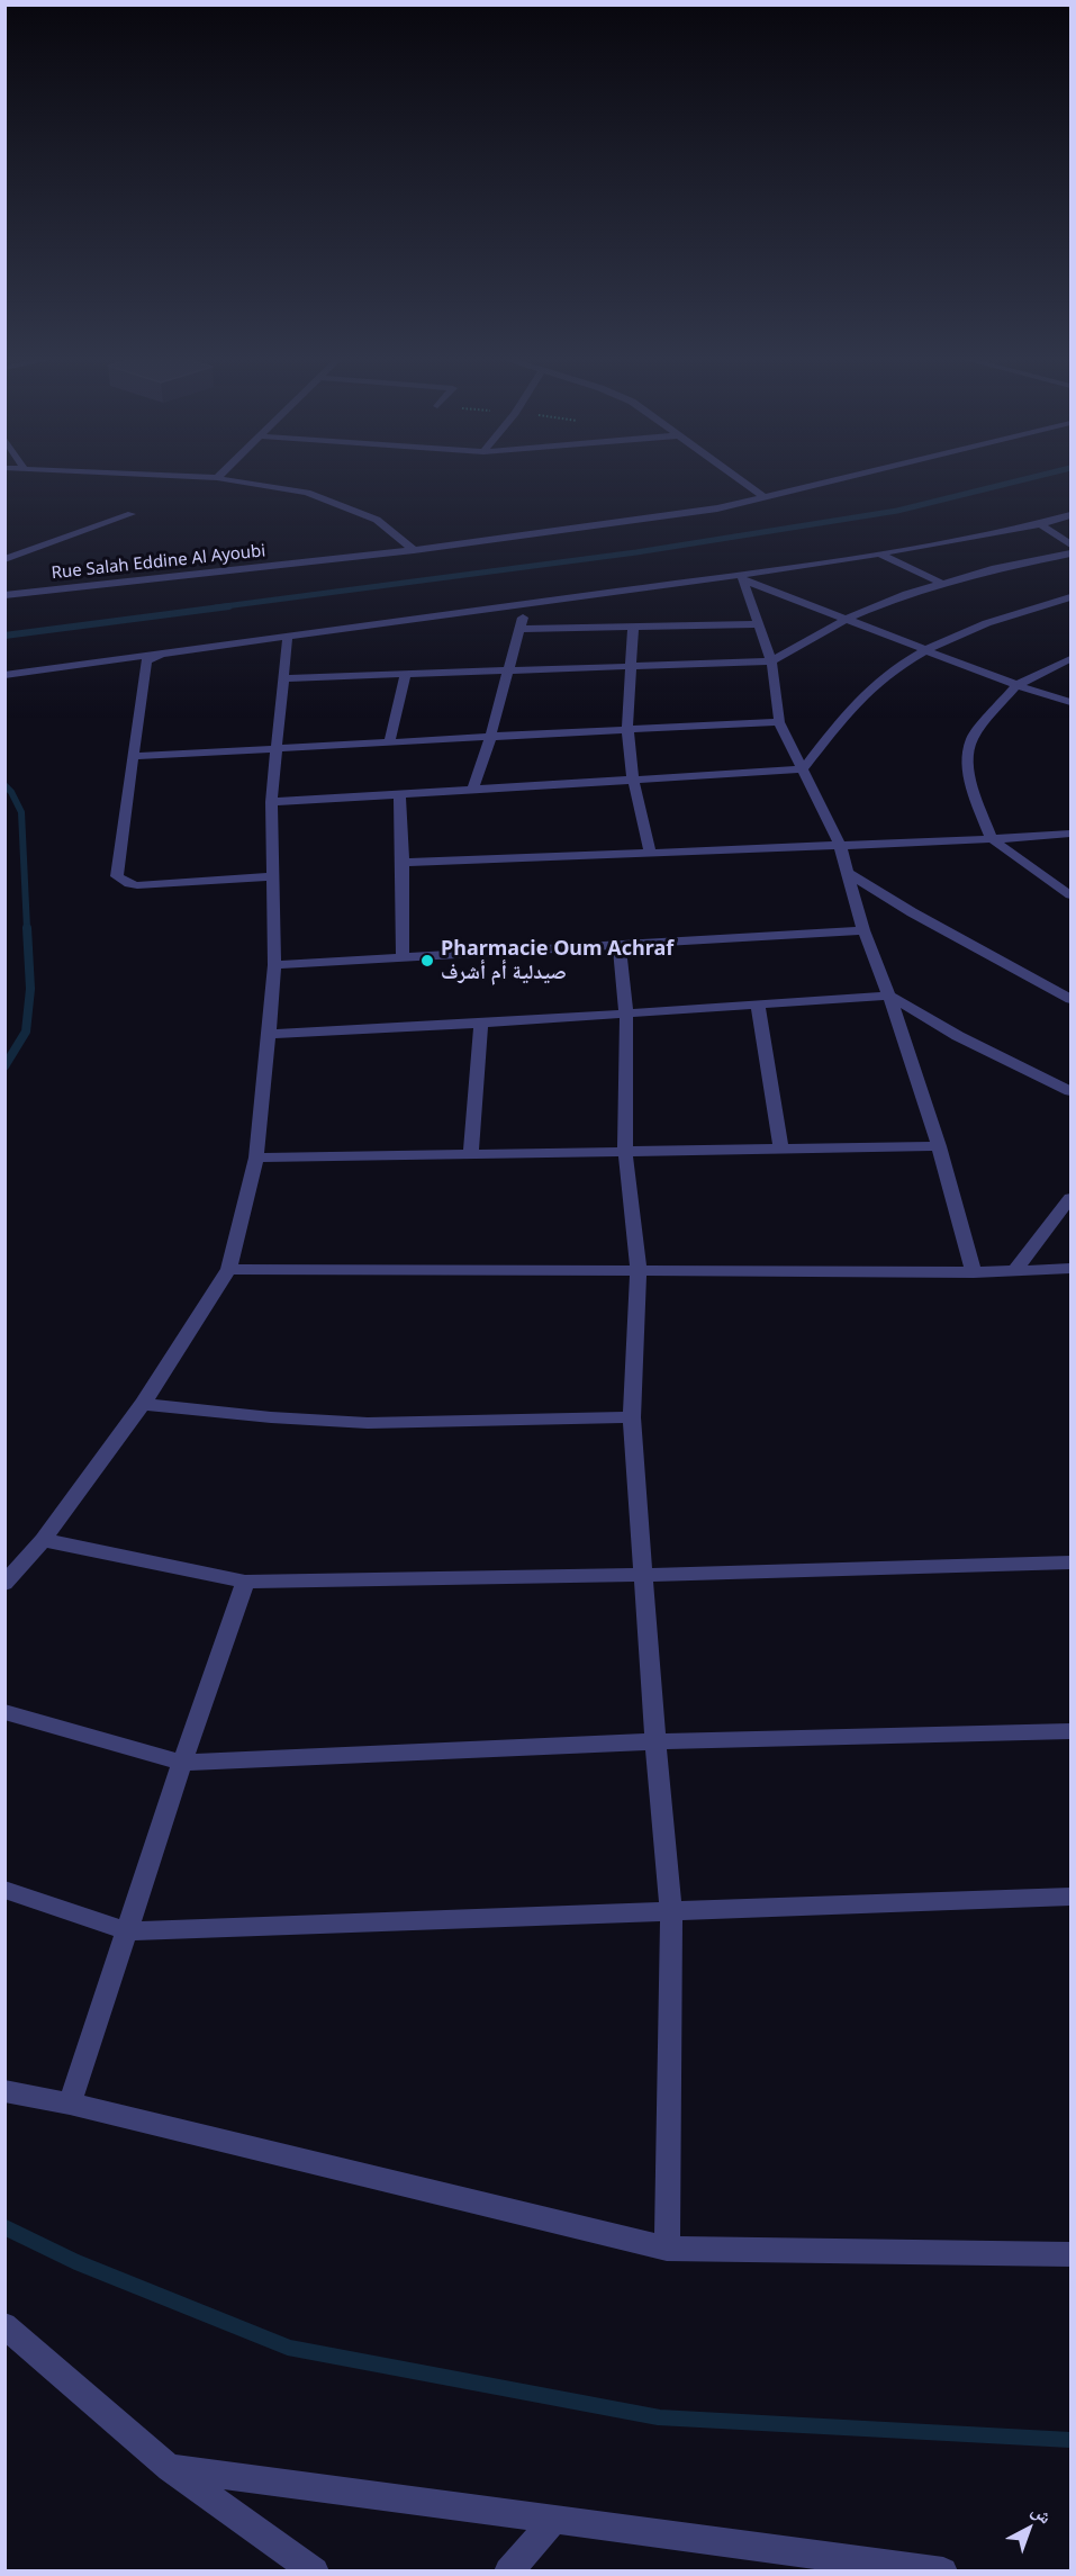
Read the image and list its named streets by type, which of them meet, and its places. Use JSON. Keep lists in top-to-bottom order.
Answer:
{
  "streets": {
    "street": ["Rue Salah Eddine Al Ayoubi"]
  },
  "places": ["Pharmacie Oum Achraf صيدلية أم أشرف"],
  "north": "top right"
}
